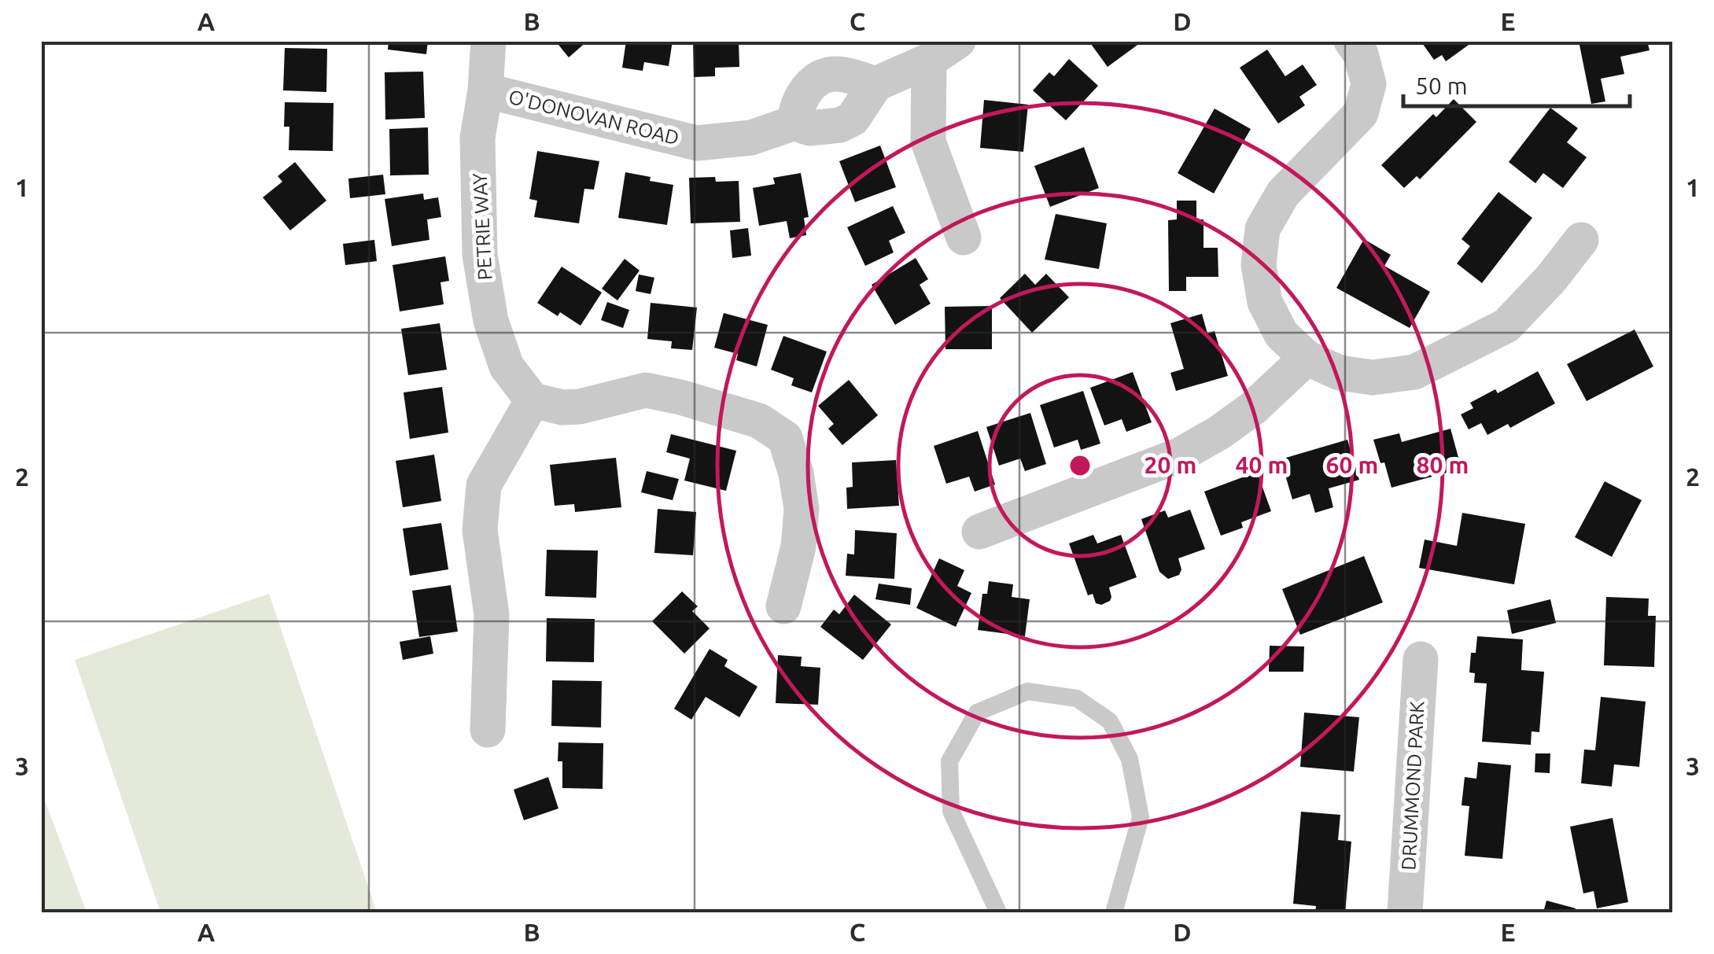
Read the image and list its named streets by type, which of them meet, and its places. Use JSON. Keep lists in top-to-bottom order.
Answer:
{
  "streets": {
    "street": ["O'DONOVAN ROAD", "PETRIE WAY", "DRUMMOND PARK"]
  },
  "crossings": [
    ["O'DONOVAN ROAD", "PETRIE WAY"]
  ],
  "scale_bar": "50 m",
  "grid": {
    "columns": [
      "A",
      "B",
      "C",
      "D",
      "E"
    ],
    "rows": ["1", "2", "3"]
  },
  "rings": [
    "20 m",
    "40 m",
    "60 m",
    "80 m"
  ]
}
